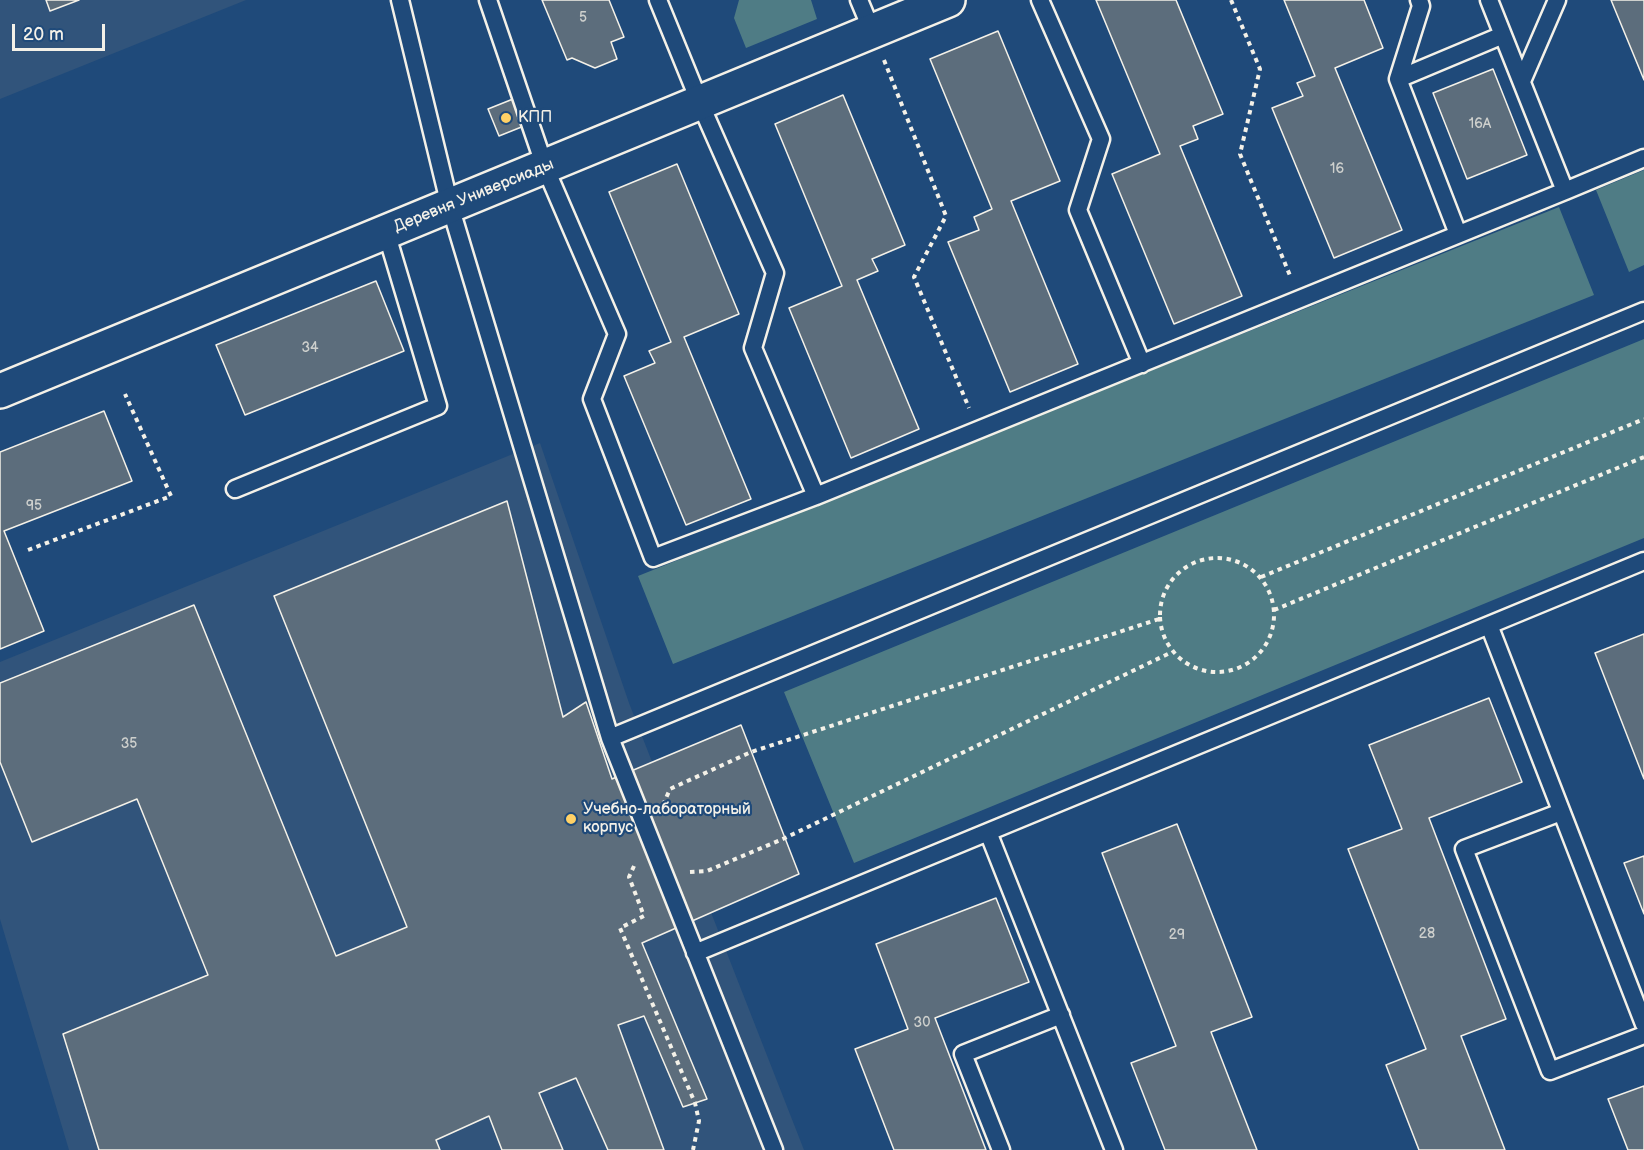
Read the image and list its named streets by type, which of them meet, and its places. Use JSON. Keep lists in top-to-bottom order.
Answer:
{
  "streets": {
    "street": ["Деревня Универсиады"]
  },
  "places": ["КПП", "Учебно-лабораторный корпус"],
  "house_numbers": [
    "5",
    "16А",
    "16",
    "34",
    "95",
    "35",
    "28",
    "29",
    "30"
  ],
  "scale_bar": "20 m"
}
